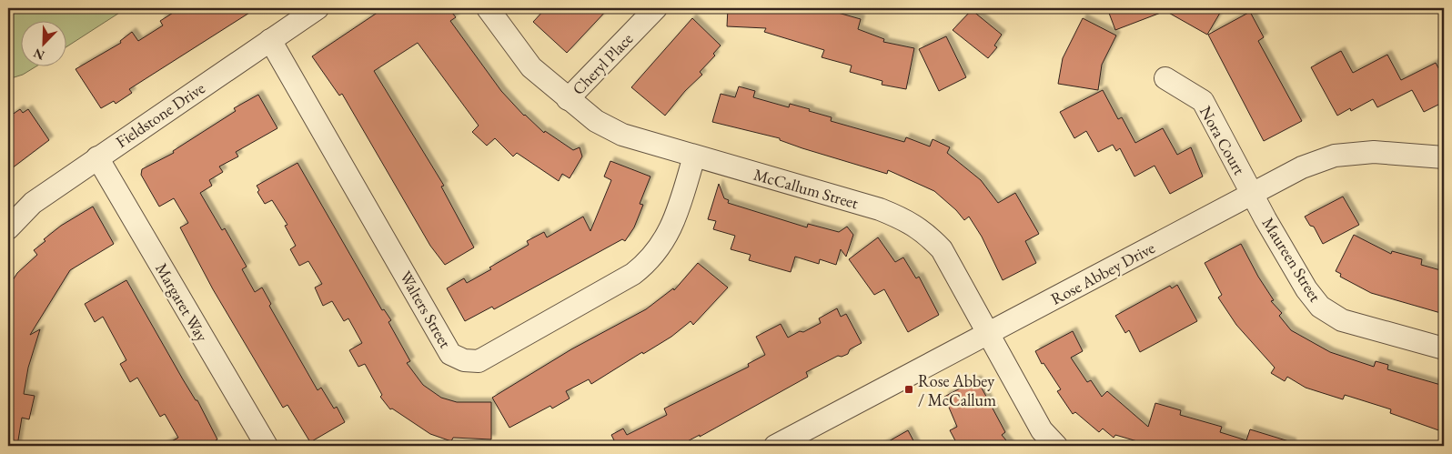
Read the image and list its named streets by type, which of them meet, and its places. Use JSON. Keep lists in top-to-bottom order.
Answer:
{
  "streets": {
    "street": [
      "Cheryl Place",
      "Fieldstone Drive",
      "Nora Court",
      "McCallum Street",
      "Maureen Street",
      "Rose Abbey Drive",
      "Margaret Way",
      "Walters Street"
    ]
  },
  "crossings": [
    ["Cheryl Place", "McCallum Street"],
    ["Fieldstone Drive", "Margaret Way"],
    ["Fieldstone Drive", "Walters Street"],
    ["Nora Court", "Maureen Street"],
    ["Nora Court", "Rose Abbey Drive"],
    ["McCallum Street", "Rose Abbey Drive"],
    ["McCallum Street", "Walters Street"],
    ["Maureen Street", "Rose Abbey Drive"]
  ],
  "places": {
    "transit": ["Rose Abbey / McCallum"]
  },
  "north": "bottom left"
}
